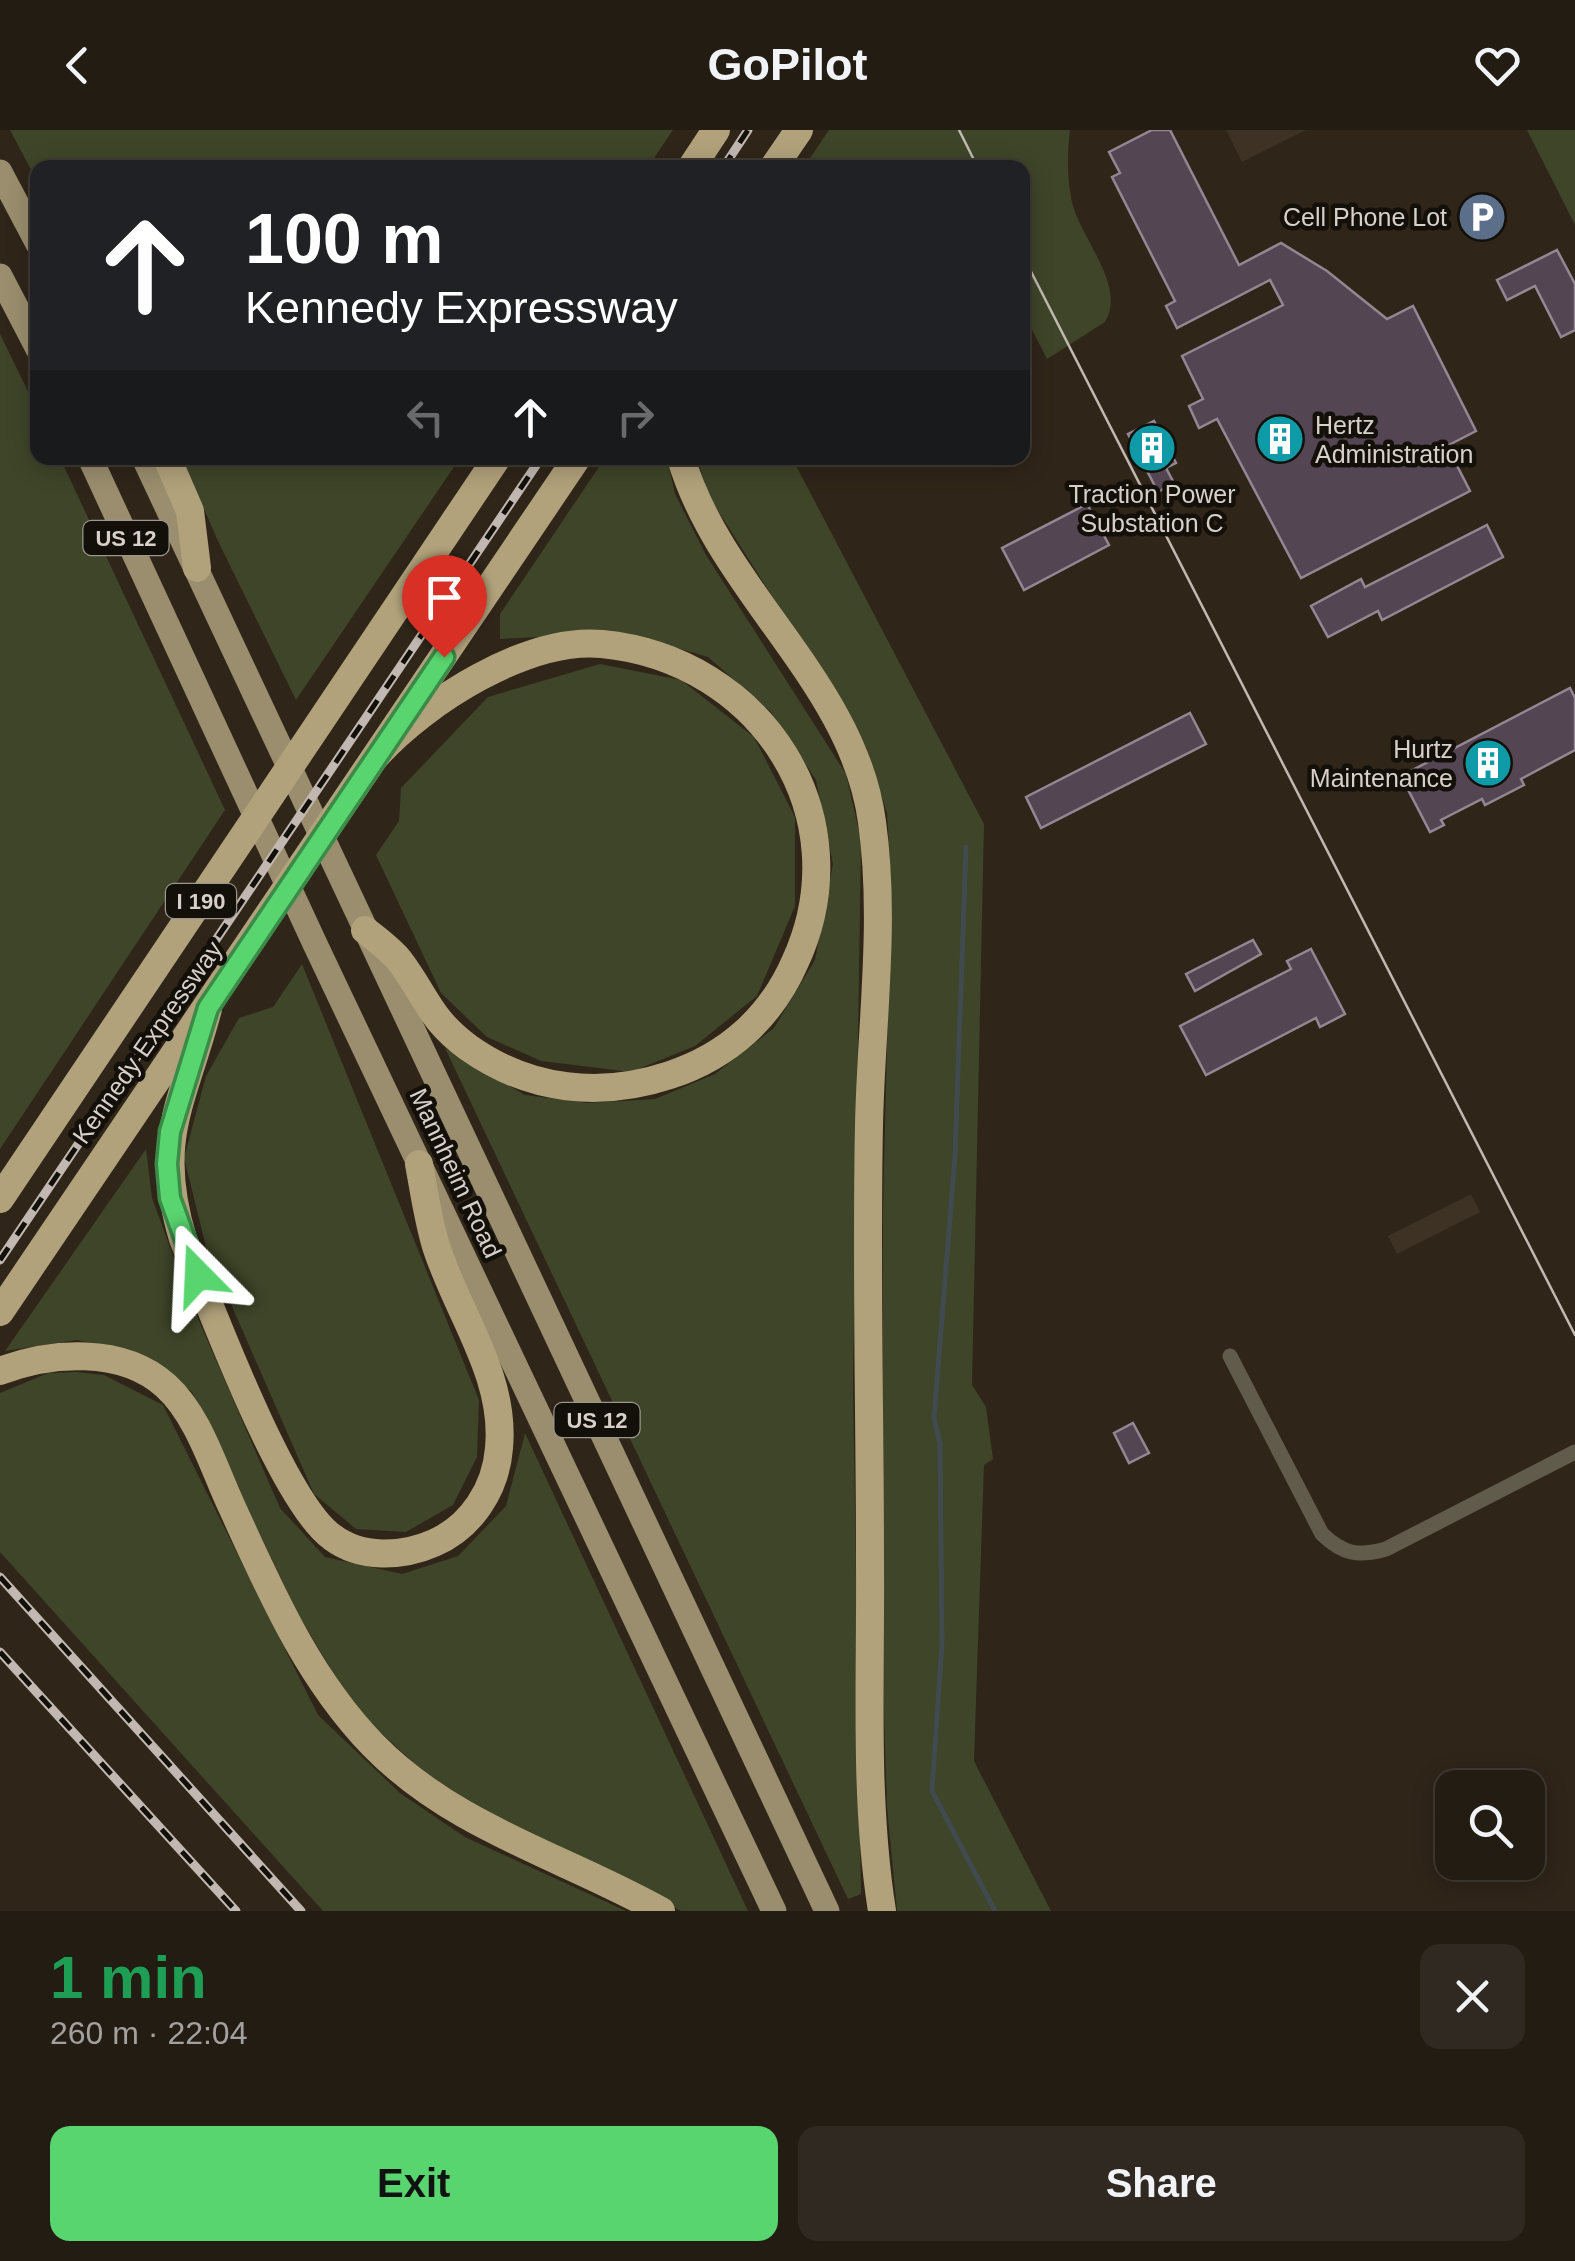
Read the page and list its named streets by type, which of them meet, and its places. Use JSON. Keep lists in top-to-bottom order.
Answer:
{
  "streets": {
    "highway": ["I 190", "Kennedy Expressway"],
    "main road": ["US 12", "Mannheim Road"]
  },
  "places": {
    "parking": ["Cell Phone Lot"],
    "building": ["Hertz Administration", "Traction Power Substation C", "Hurtz Maintenance"]
  },
  "page": {
    "header": "GoPilot",
    "turn": ["100 m", "Kennedy Expressway"],
    "heading": ["1 min", "260 m · 22:04"],
    "buttons": ["Exit", "Share"]
  }
}
